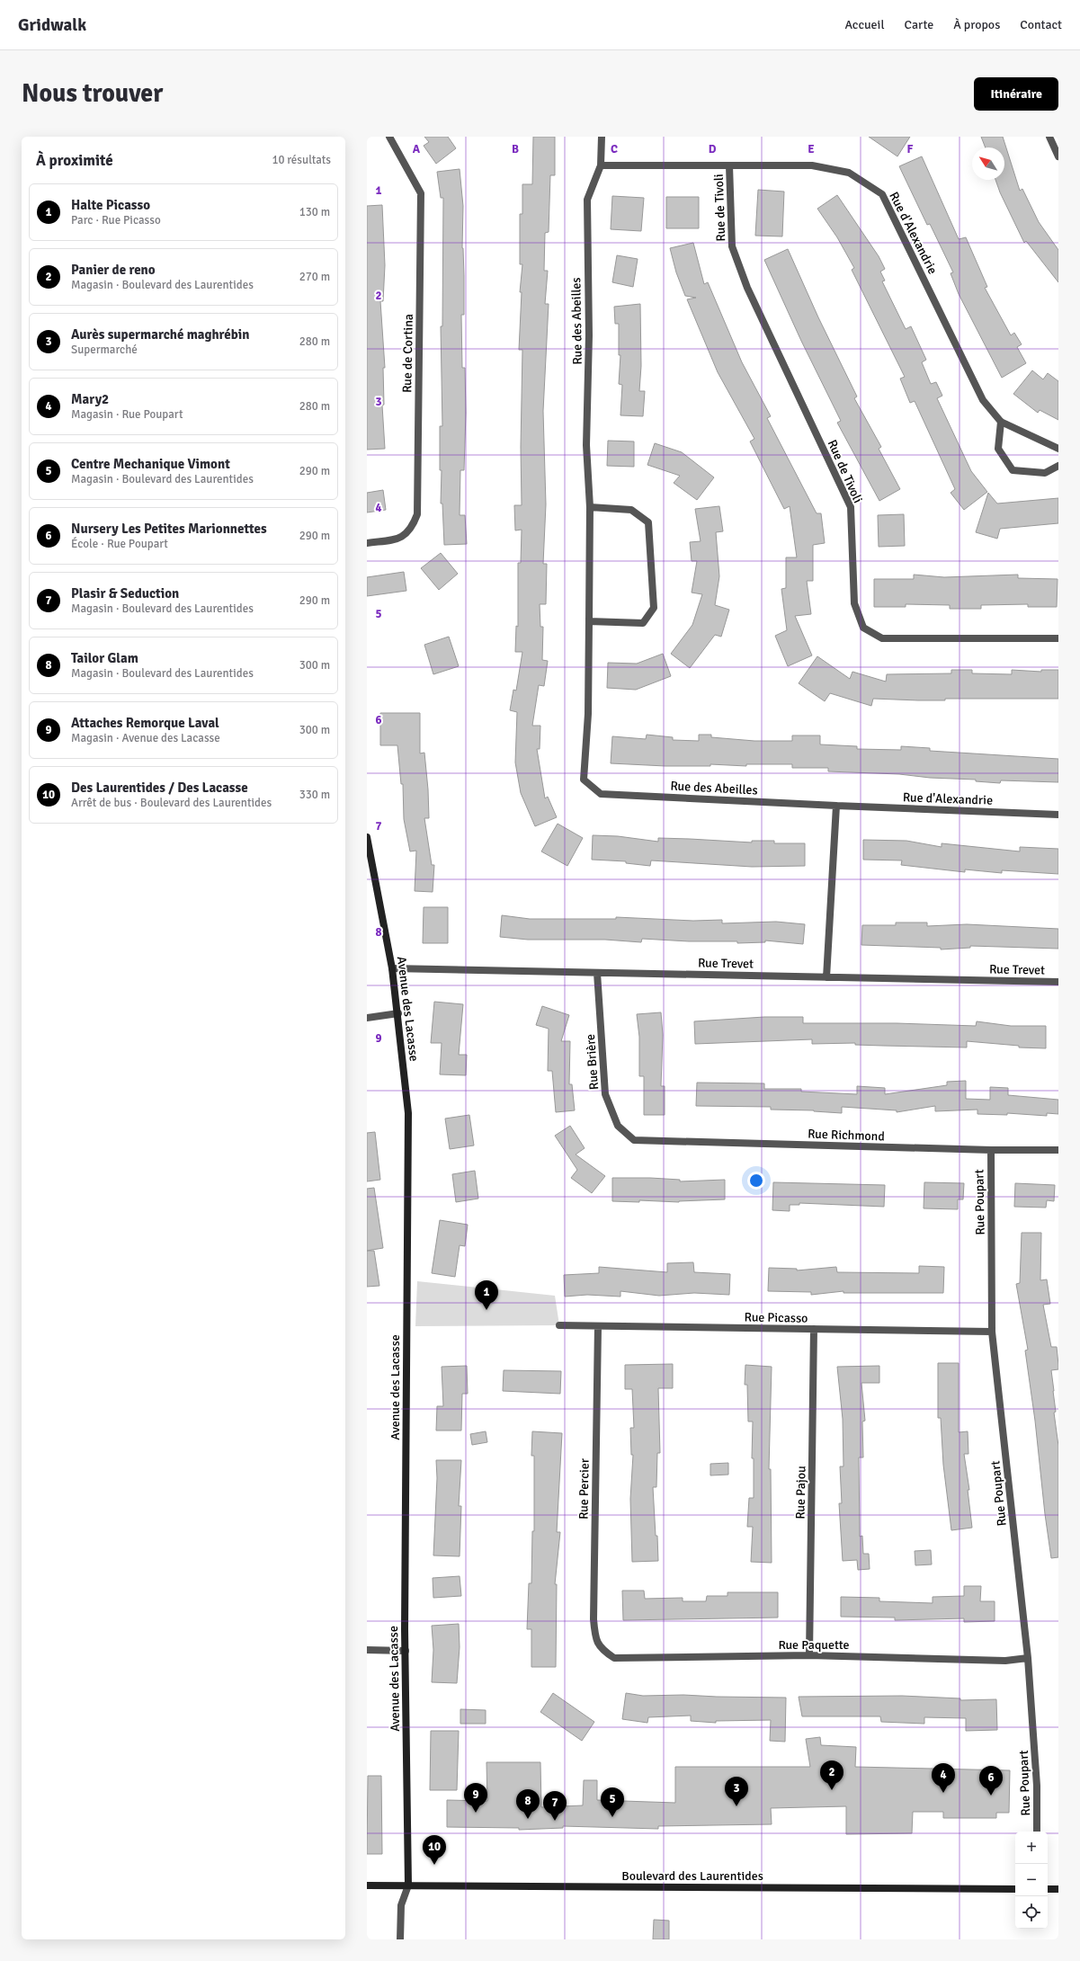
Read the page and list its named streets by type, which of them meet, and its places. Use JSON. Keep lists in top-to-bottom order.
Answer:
{
  "streets": {
    "street": [
      "Rue de Tivoli",
      "Rue d'Alexandrie",
      "Rue des Abeilles",
      "Rue de Cortina",
      "Rue Trevet",
      "Avenue des Lacasse",
      "Rue Brière",
      "Rue Richmond",
      "Rue Poupart",
      "Rue Picasso",
      "Rue Percier",
      "Rue Pajou",
      "Rue Paquette",
      "Boulevard des Laurentides"
    ]
  },
  "crossings": [
    ["Rue de Tivoli", "Rue d'Alexandrie"],
    ["Rue d'Alexandrie", "Rue des Abeilles"],
    ["Rue Trevet", "Avenue des Lacasse"],
    ["Rue Trevet", "Rue Brière"],
    ["Avenue des Lacasse", "Boulevard des Laurentides"],
    ["Rue Brière", "Rue Richmond"],
    ["Rue Richmond", "Rue Poupart"],
    ["Rue Poupart", "Rue Picasso"],
    ["Rue Poupart", "Rue Paquette"],
    ["Rue Picasso", "Rue Percier"],
    ["Rue Picasso", "Rue Pajou"],
    ["Rue Percier", "Rue Paquette"],
    ["Rue Pajou", "Rue Paquette"]
  ],
  "north": "top left",
  "page": {
    "header": "Gridwalk",
    "nav": [
      "Accueil",
      "Carte",
      "À propos",
      "Contact"
    ],
    "buttons": "Itinéraire",
    "title": "Nous trouver",
    "heading": ["À proximité", "10 résultats"],
    "list": [
      {
        "mark": "1",
        "name": "Halte Picasso",
        "note": "Parc · Rue Picasso",
        "value": "130 m"
      },
      {
        "mark": "2",
        "name": "Panier de reno",
        "note": "Magasin · Boulevard des Laurentides",
        "value": "270 m"
      },
      {
        "mark": "3",
        "name": "Aurès supermarché maghrébin",
        "note": "Supermarché",
        "value": "280 m"
      },
      {
        "mark": "4",
        "name": "Mary2",
        "note": "Magasin · Rue Poupart",
        "value": "280 m"
      },
      {
        "mark": "5",
        "name": "Centre Mechanique Vimont",
        "note": "Magasin · Boulevard des Laurentides",
        "value": "290 m"
      },
      {
        "mark": "6",
        "name": "Nursery Les Petites Marionnettes",
        "note": "École · Rue Poupart",
        "value": "290 m"
      },
      {
        "mark": "7",
        "name": "Plasir & Seduction",
        "note": "Magasin · Boulevard des Laurentides",
        "value": "290 m"
      },
      {
        "mark": "8",
        "name": "Tailor Glam",
        "note": "Magasin · Boulevard des Laurentides",
        "value": "300 m"
      },
      {
        "mark": "9",
        "name": "Attaches Remorque Laval",
        "note": "Magasin · Avenue des Lacasse",
        "value": "300 m"
      },
      {
        "mark": "10",
        "name": "Des Laurentides / Des Lacasse",
        "note": "Arrêt de bus · Boulevard des Laurentides",
        "value": "330 m"
      }
    ],
    "pins": [
      "1",
      "2",
      "4",
      "6",
      "3",
      "9",
      "5",
      "8",
      "7",
      "10"
    ],
    "map_buttons": ["+", "−"]
  },
  "grid": {
    "columns": [
      "A",
      "B",
      "C",
      "D",
      "E",
      "F"
    ],
    "rows": [
      "1",
      "2",
      "3",
      "4",
      "5",
      "6",
      "7",
      "8",
      "9"
    ]
  }
}
